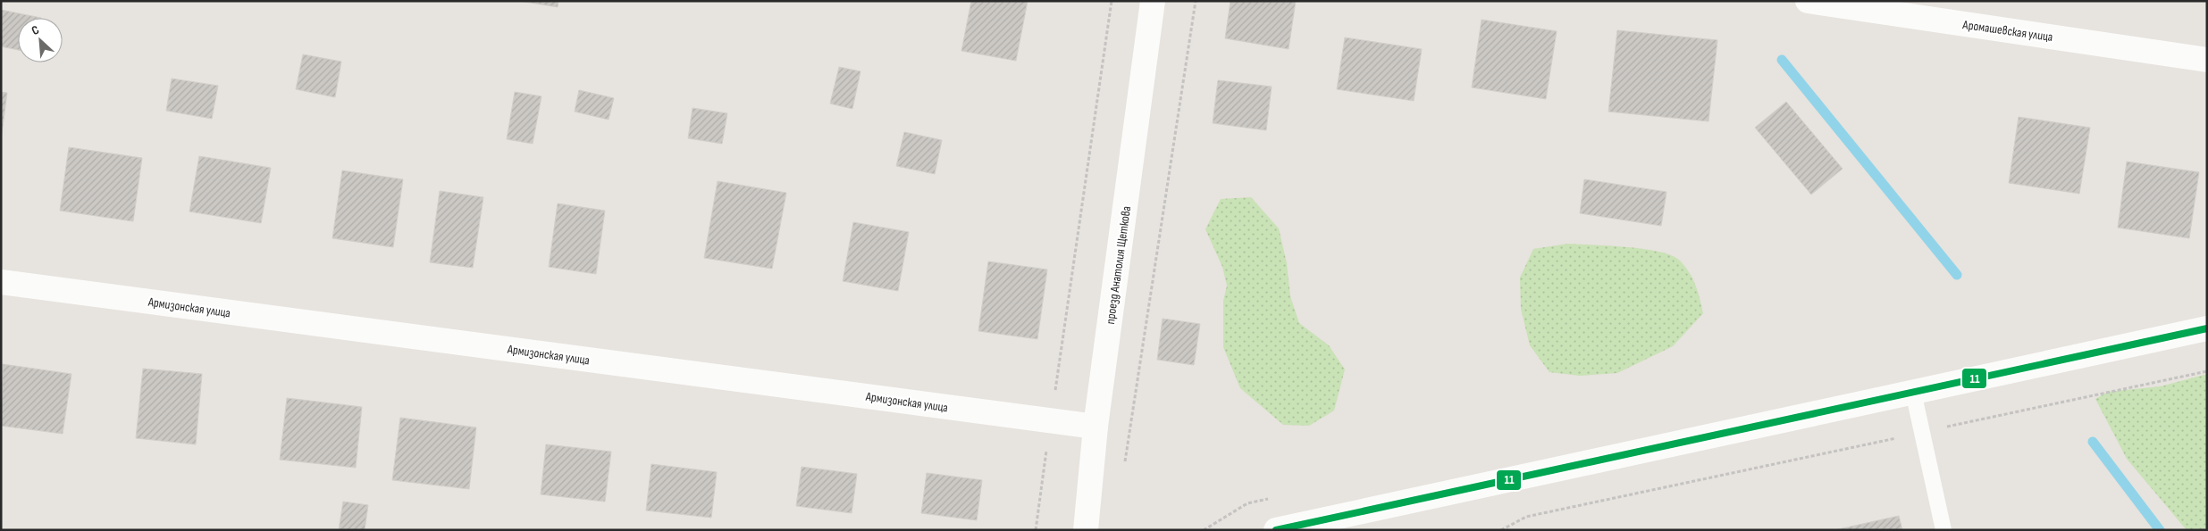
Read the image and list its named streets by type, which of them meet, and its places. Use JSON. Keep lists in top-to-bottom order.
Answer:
{
  "streets": {
    "street": ["Аромашевская улица", "проезд Анатолия Щеткова", "Армизонская улица"]
  },
  "crossings": [
    ["проезд Анатолия Щеткова", "Армизонская улица"]
  ],
  "lines": ["transit line 11"],
  "north": "top left"
}
